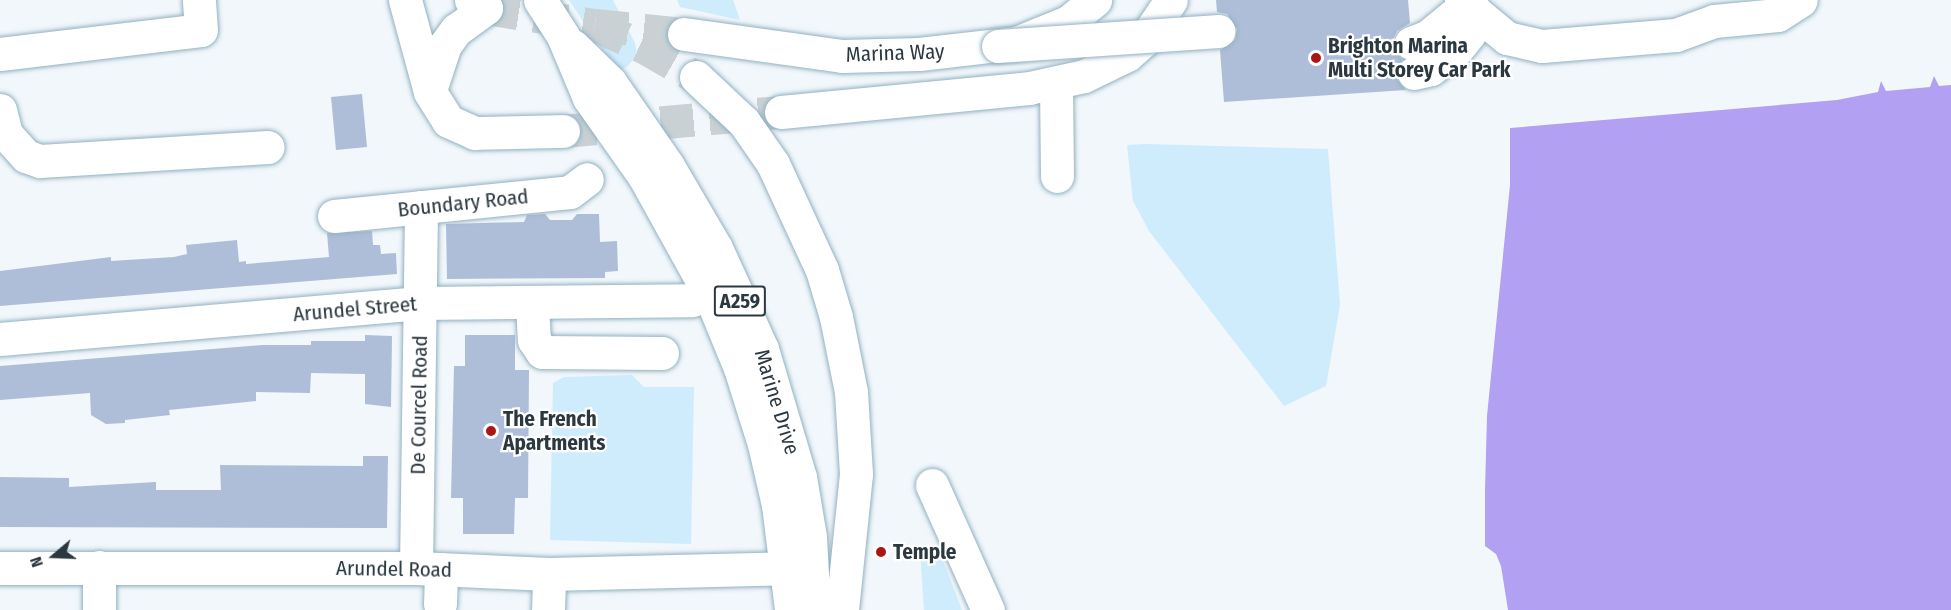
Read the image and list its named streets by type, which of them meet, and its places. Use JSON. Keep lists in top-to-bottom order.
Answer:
{
  "streets": {
    "street": [
      "Marina Way",
      "Boundary Road",
      "A259",
      "Arundel Street",
      "Marine Drive",
      "De Courcel Road",
      "Arundel Road"
    ]
  },
  "crossings": [
    ["Boundary Road", "De Courcel Road"],
    ["A259", "Marine Drive"],
    ["A259", "Arundel Road"],
    ["Arundel Street", "Marine Drive"],
    ["Arundel Street", "De Courcel Road"],
    ["Marine Drive", "Arundel Road"],
    ["De Courcel Road", "Arundel Road"]
  ],
  "places": ["Brighton Marina Multi Storey Car Park", "The French Apartments", "Temple"],
  "north": "left"
}
